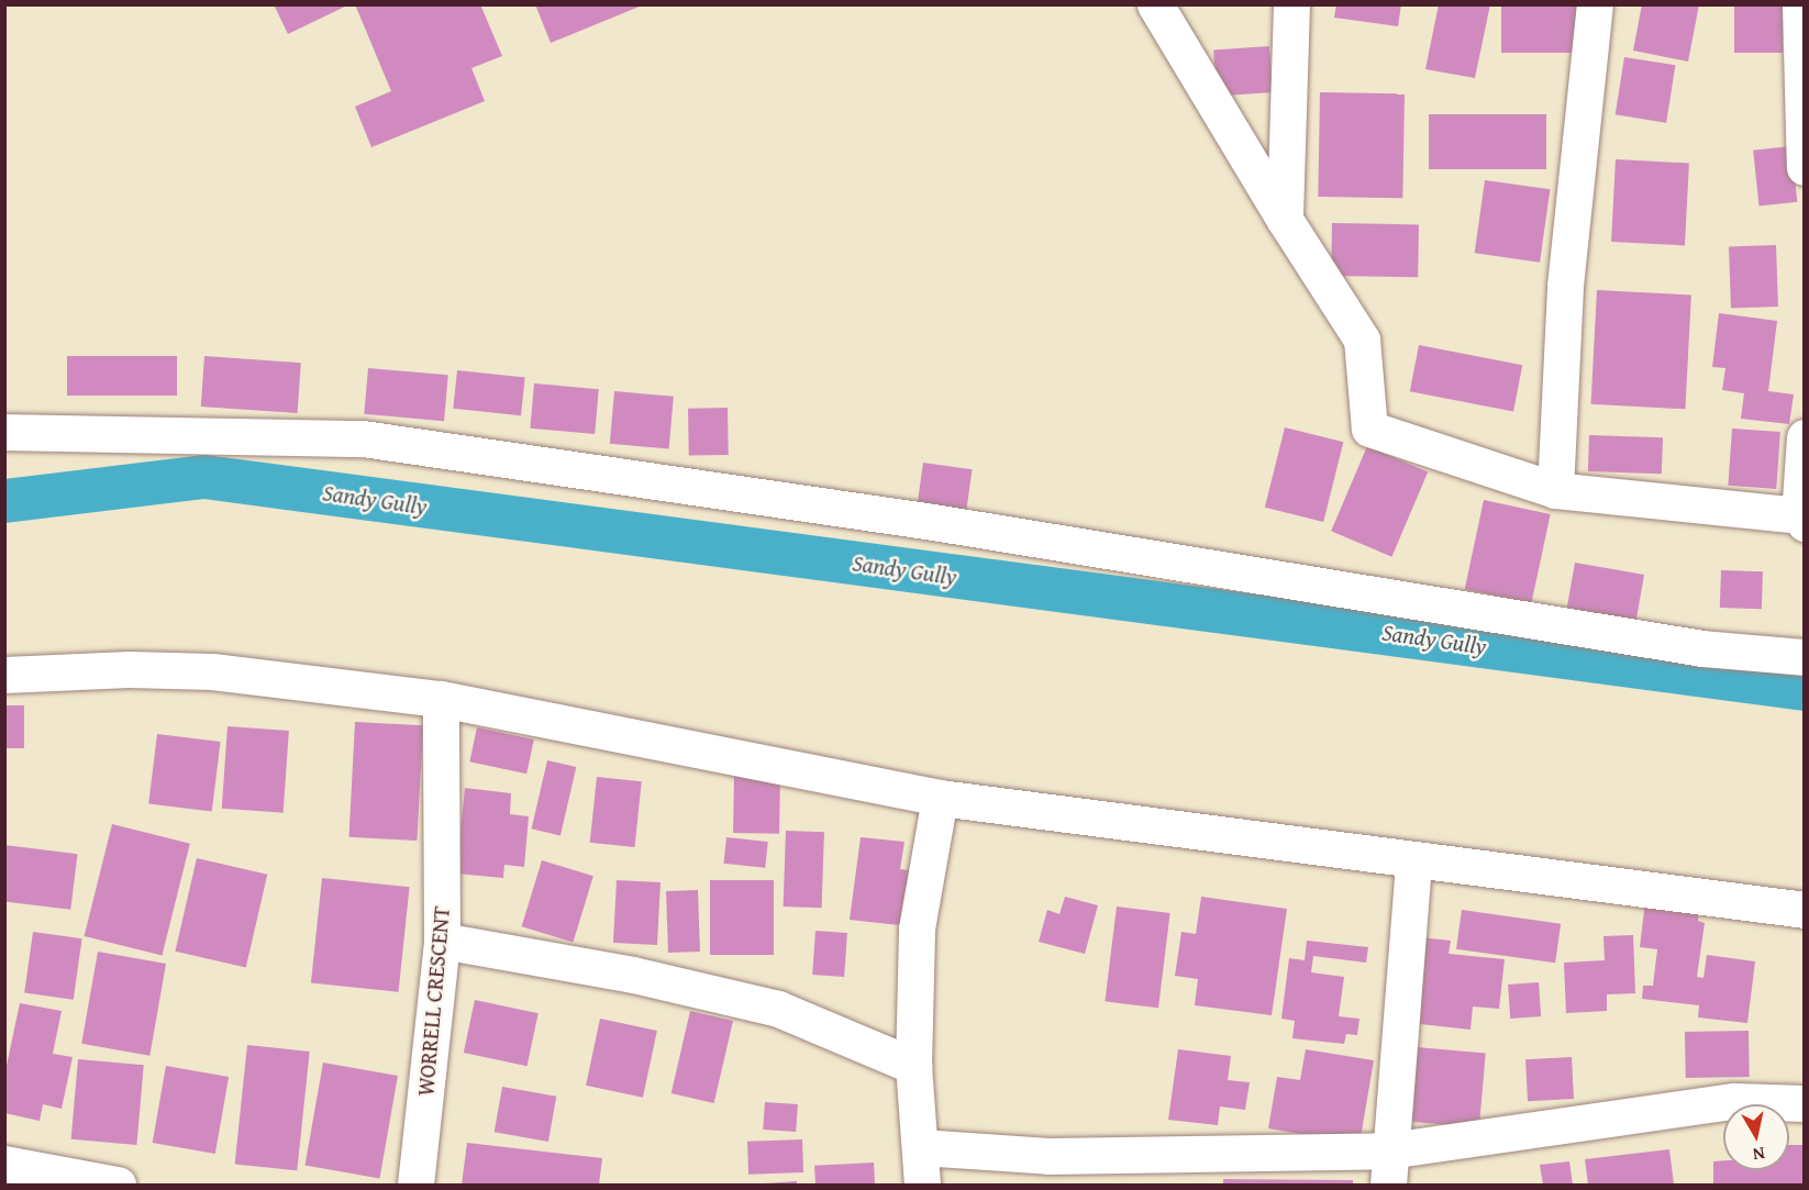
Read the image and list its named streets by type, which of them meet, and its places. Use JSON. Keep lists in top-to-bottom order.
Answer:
{
  "streets": {
    "street": ["WORRELL CRESCENT"]
  },
  "water": ["Sandy Gully"],
  "north": "bottom"
}
